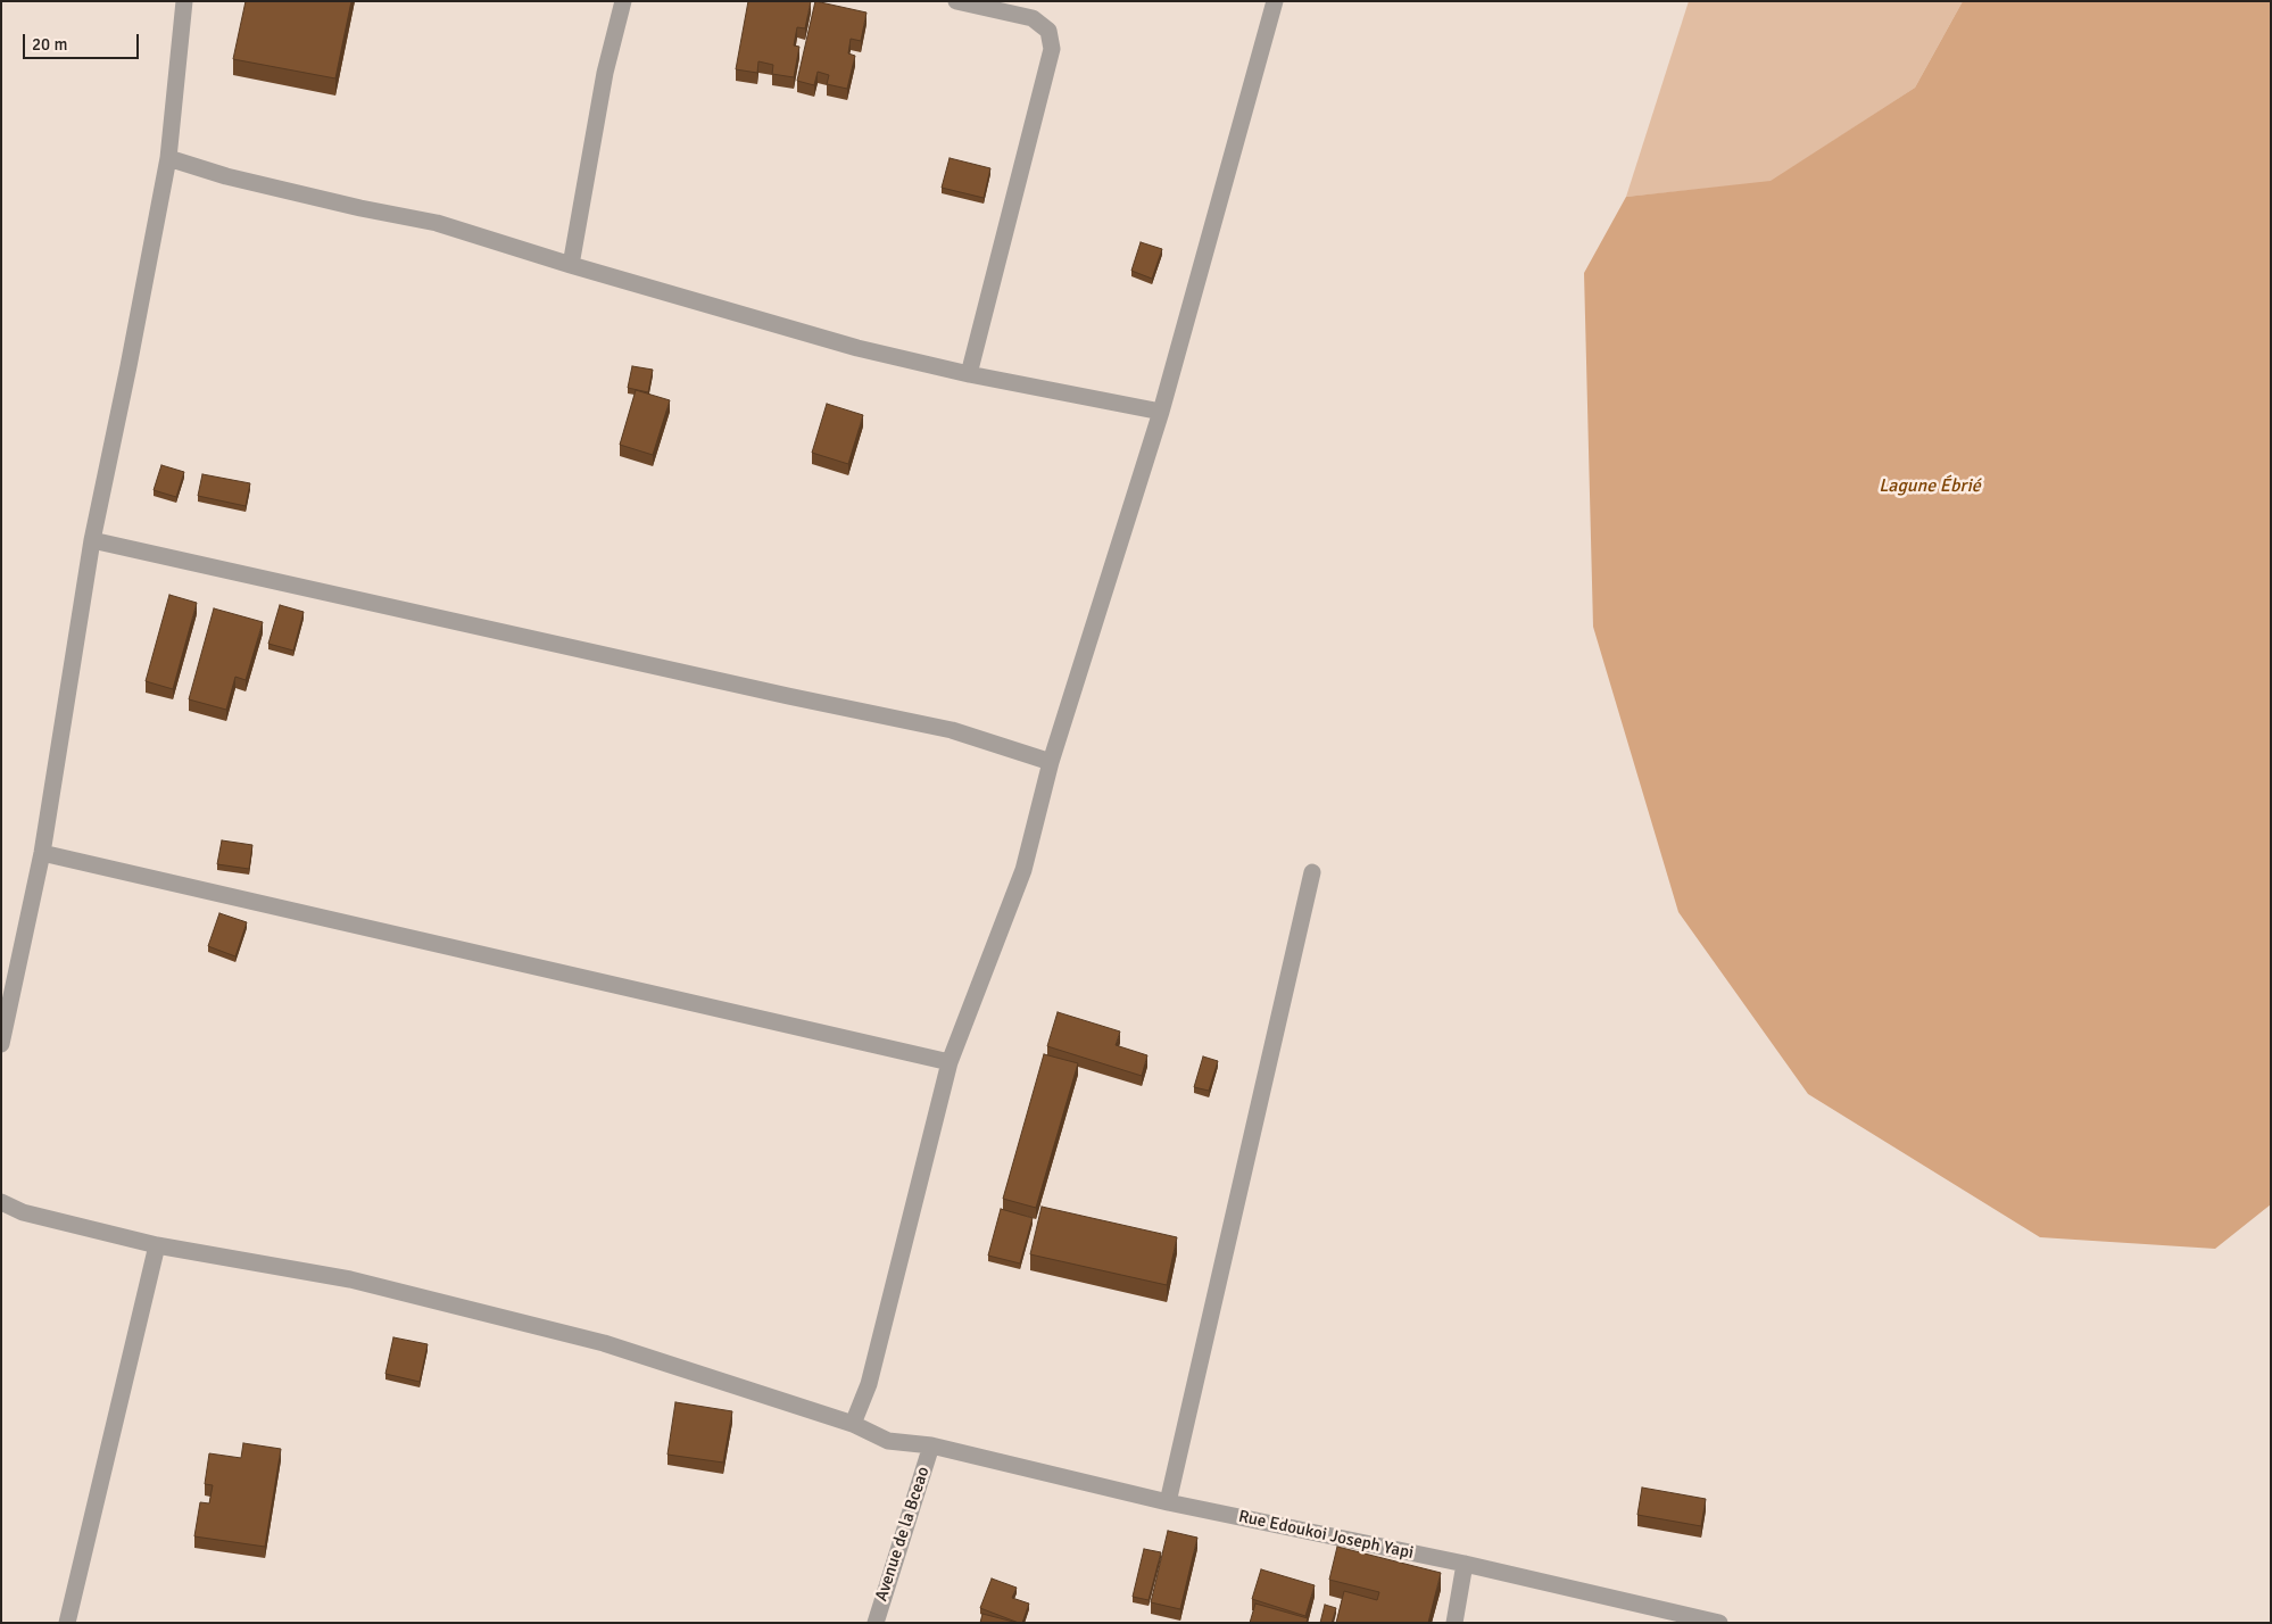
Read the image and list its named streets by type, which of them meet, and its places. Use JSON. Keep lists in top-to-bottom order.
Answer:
{
  "streets": {
    "street": ["Avenue de la Bceao", "Rue Edoukoi Joseph Yapi"]
  },
  "crossings": [
    ["Avenue de la Bceao", "Rue Edoukoi Joseph Yapi"]
  ],
  "water": ["Lagune Ébrié"],
  "scale_bar": "20 m"
}
